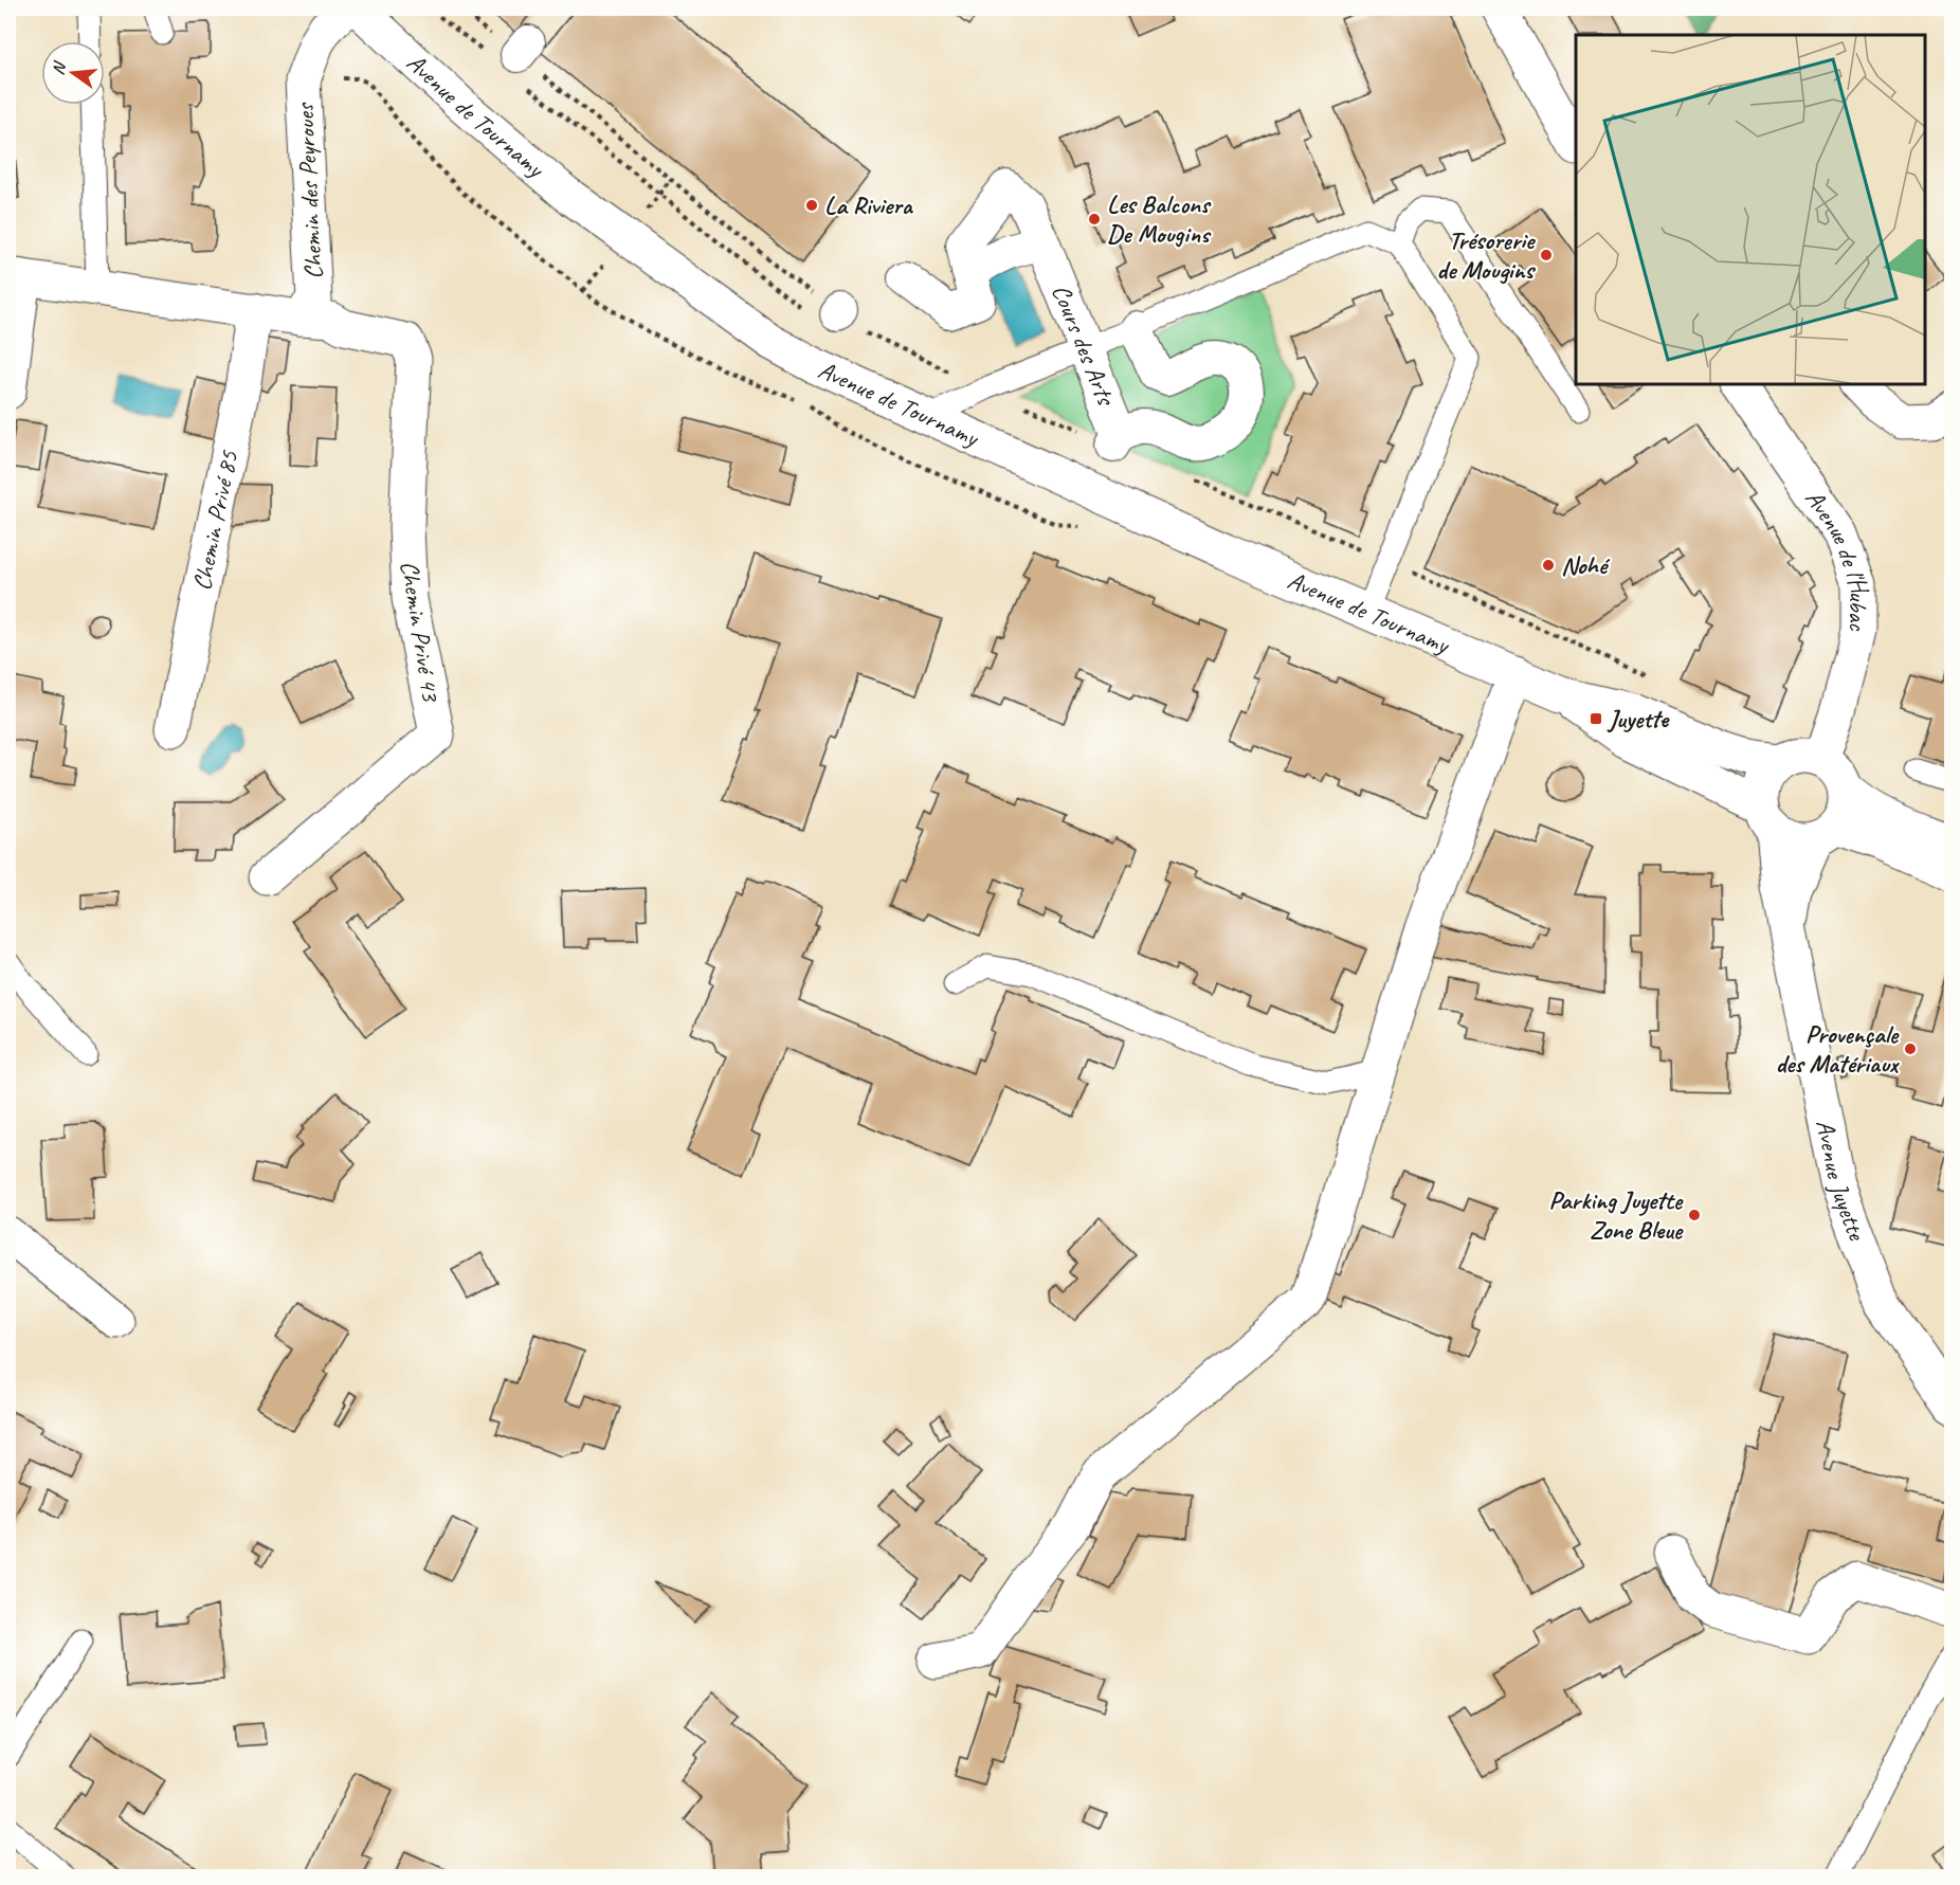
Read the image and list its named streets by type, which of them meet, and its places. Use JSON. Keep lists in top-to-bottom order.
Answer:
{
  "streets": {
    "street": [
      "Avenue de Tournamy",
      "Chemin des Peyroues",
      "Cours des Arts",
      "Chemin Privé 85",
      "Avenue de l'Hubac",
      "Chemin Privé 43",
      "Avenue Juyette"
    ]
  },
  "crossings": [
    ["Avenue de Tournamy", "Avenue de l'Hubac"],
    ["Avenue de Tournamy", "Avenue Juyette"],
    ["Chemin des Peyroues", "Chemin Privé 85"],
    ["Chemin des Peyroues", "Chemin Privé 43"],
    ["Avenue de l'Hubac", "Avenue Juyette"]
  ],
  "places": {
    "other": [
      "La Riviera",
      "Les Balcons De Mougins",
      "Trésorerie de Mougins",
      "Nohé",
      "Provençale des Matériaux",
      "Parking Juyette Zone Bleue"
    ],
    "transit": ["Juyette"]
  },
  "north": "left"
}
